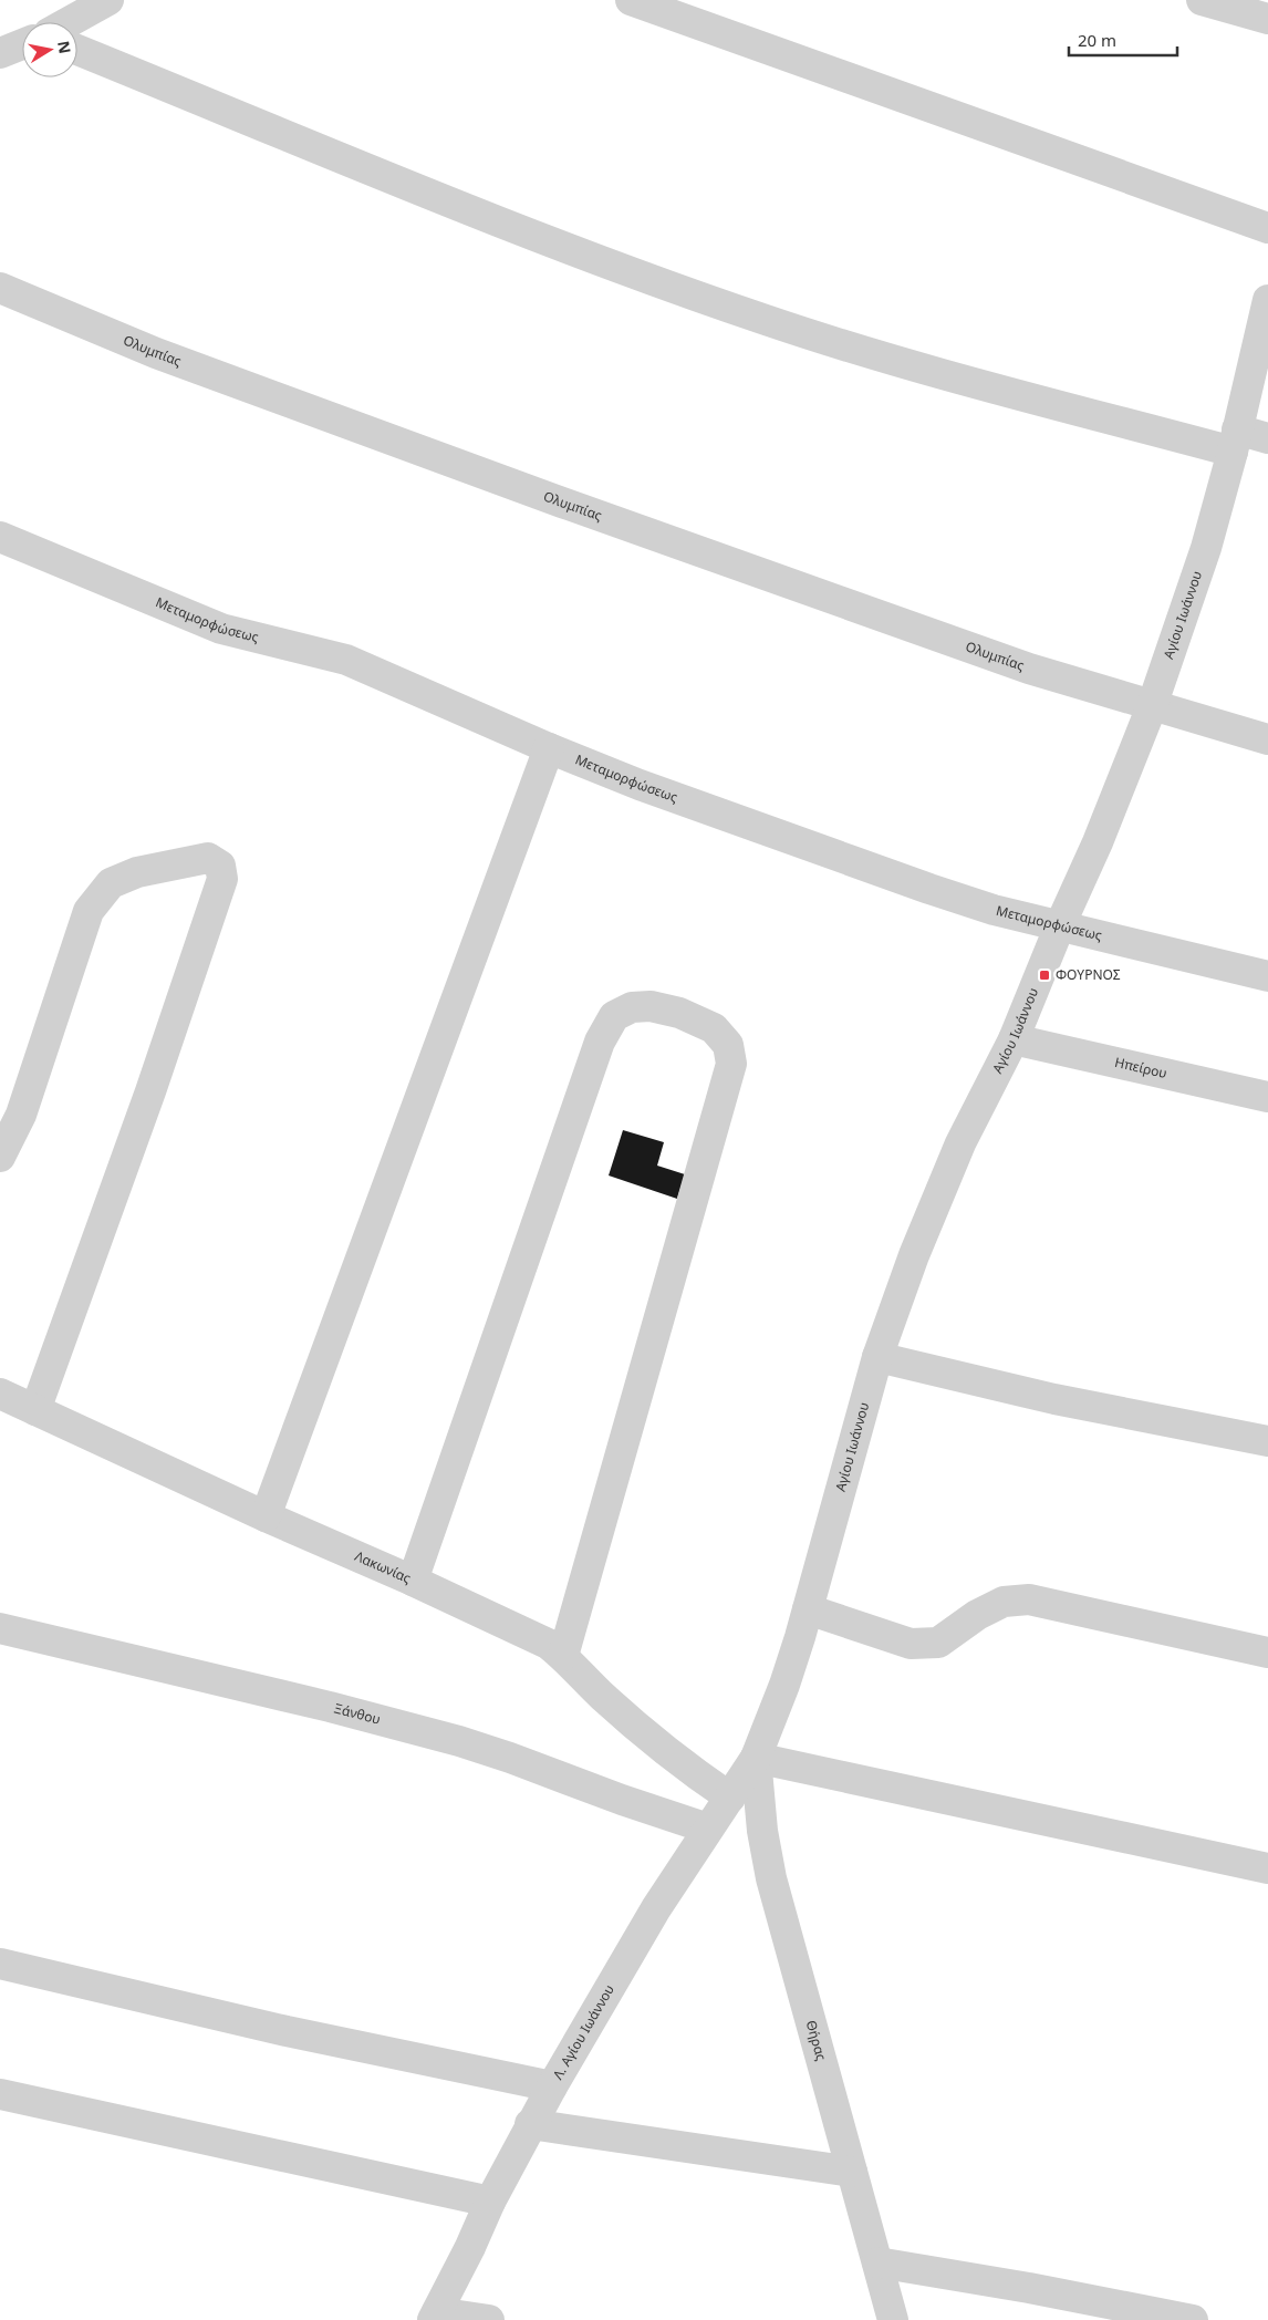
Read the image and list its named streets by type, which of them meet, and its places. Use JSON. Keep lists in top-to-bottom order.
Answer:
{
  "streets": {
    "street": [
      "Ολυμπίας",
      "Αγίου Ιωάννου",
      "Μεταμορφώσεως",
      "Ηπείρου",
      "Λακωνίας",
      "Ξάνθου",
      "Λ. Αγίου Ιωάννου",
      "Θήρας"
    ]
  },
  "crossings": [
    ["Ολυμπίας", "Αγίου Ιωάννου"],
    ["Αγίου Ιωάννου", "Μεταμορφώσεως"],
    ["Αγίου Ιωάννου", "Ηπείρου"],
    ["Αγίου Ιωάννου", "Λ. Αγίου Ιωάννου"],
    ["Αγίου Ιωάννου", "Θήρας"],
    ["Λακωνίας", "Λ. Αγίου Ιωάννου"],
    ["Ξάνθου", "Λ. Αγίου Ιωάννου"],
    ["Λ. Αγίου Ιωάννου", "Θήρας"]
  ],
  "places": {
    "transit": ["ΦΟΥΡΝΟΣ"]
  },
  "scale_bar": "20 m",
  "north": "right"
}
